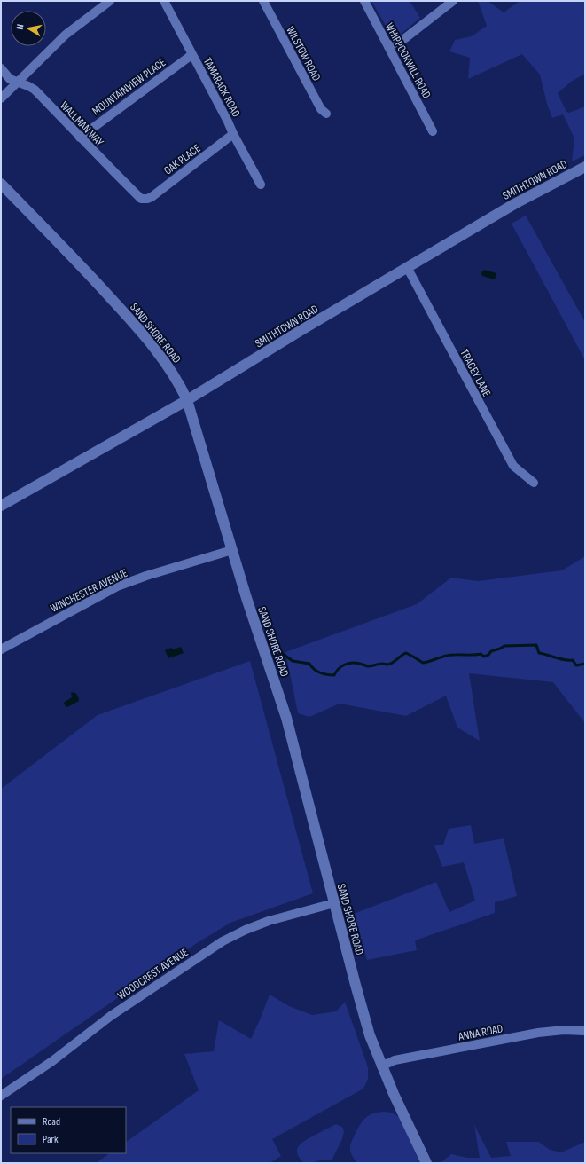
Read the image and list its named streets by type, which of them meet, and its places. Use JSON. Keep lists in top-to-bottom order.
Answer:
{
  "streets": {
    "street": [
      "WILSTOW ROAD",
      "WHIPPOORWILL ROAD",
      "MOUNTAINVIEW PLACE",
      "TAMARACK ROAD",
      "WALLMAN WAY",
      "OAK PLACE",
      "SMITHTOWN ROAD",
      "SAND SHORE ROAD",
      "TRACEY LANE",
      "WINCHESTER AVENUE",
      "WOODCREST AVENUE",
      "ANNA ROAD"
    ]
  },
  "crossings": [
    ["MOUNTAINVIEW PLACE", "TAMARACK ROAD"],
    ["MOUNTAINVIEW PLACE", "WALLMAN WAY"],
    ["TAMARACK ROAD", "OAK PLACE"],
    ["WALLMAN WAY", "OAK PLACE"],
    ["SMITHTOWN ROAD", "SAND SHORE ROAD"],
    ["SMITHTOWN ROAD", "TRACEY LANE"],
    ["SAND SHORE ROAD", "WINCHESTER AVENUE"],
    ["SAND SHORE ROAD", "WOODCREST AVENUE"],
    ["SAND SHORE ROAD", "ANNA ROAD"]
  ],
  "legend": ["Road", "Park"],
  "north": "left"
}
